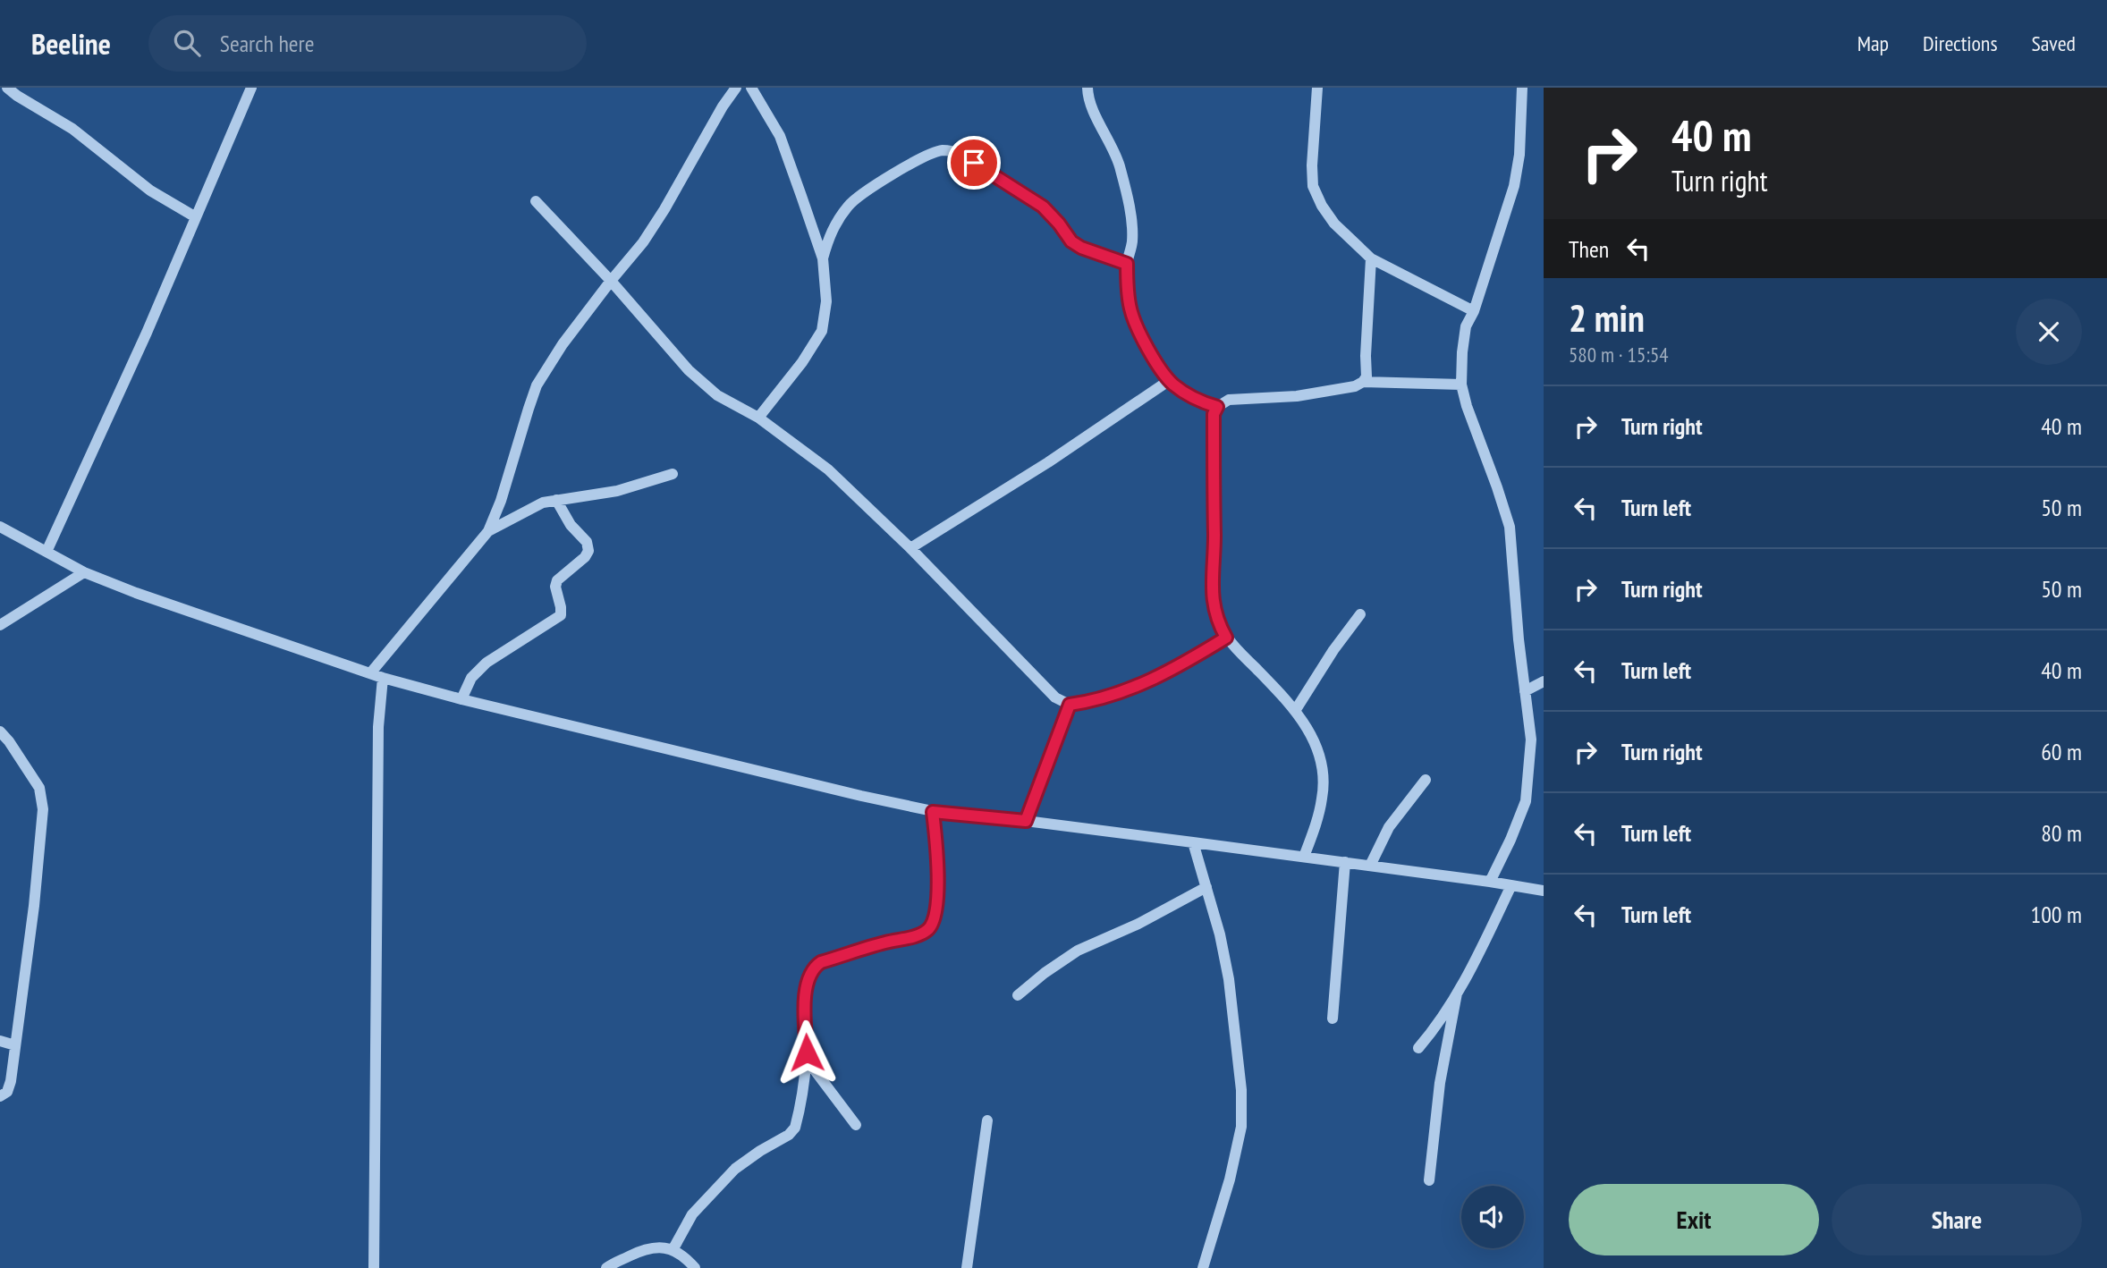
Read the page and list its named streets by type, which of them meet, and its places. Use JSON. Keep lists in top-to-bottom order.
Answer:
{
  "page": {
    "header": "Beeline",
    "search": "Search here",
    "nav": ["Map", "Directions", "Saved"],
    "turn": ["40 m", "Turn right"],
    "then": "Then",
    "heading": ["2 min", "580 m · 15:54"],
    "list": [
      {
        "name": "Turn right",
        "value": "40 m"
      },
      {
        "name": "Turn left",
        "value": "50 m"
      },
      {
        "name": "Turn right",
        "value": "50 m"
      },
      {
        "name": "Turn left",
        "value": "40 m"
      },
      {
        "name": "Turn right",
        "value": "60 m"
      },
      {
        "name": "Turn left",
        "value": "80 m"
      },
      {
        "name": "Turn left",
        "value": "100 m"
      }
    ],
    "buttons": ["Exit", "Share"]
  }
}
